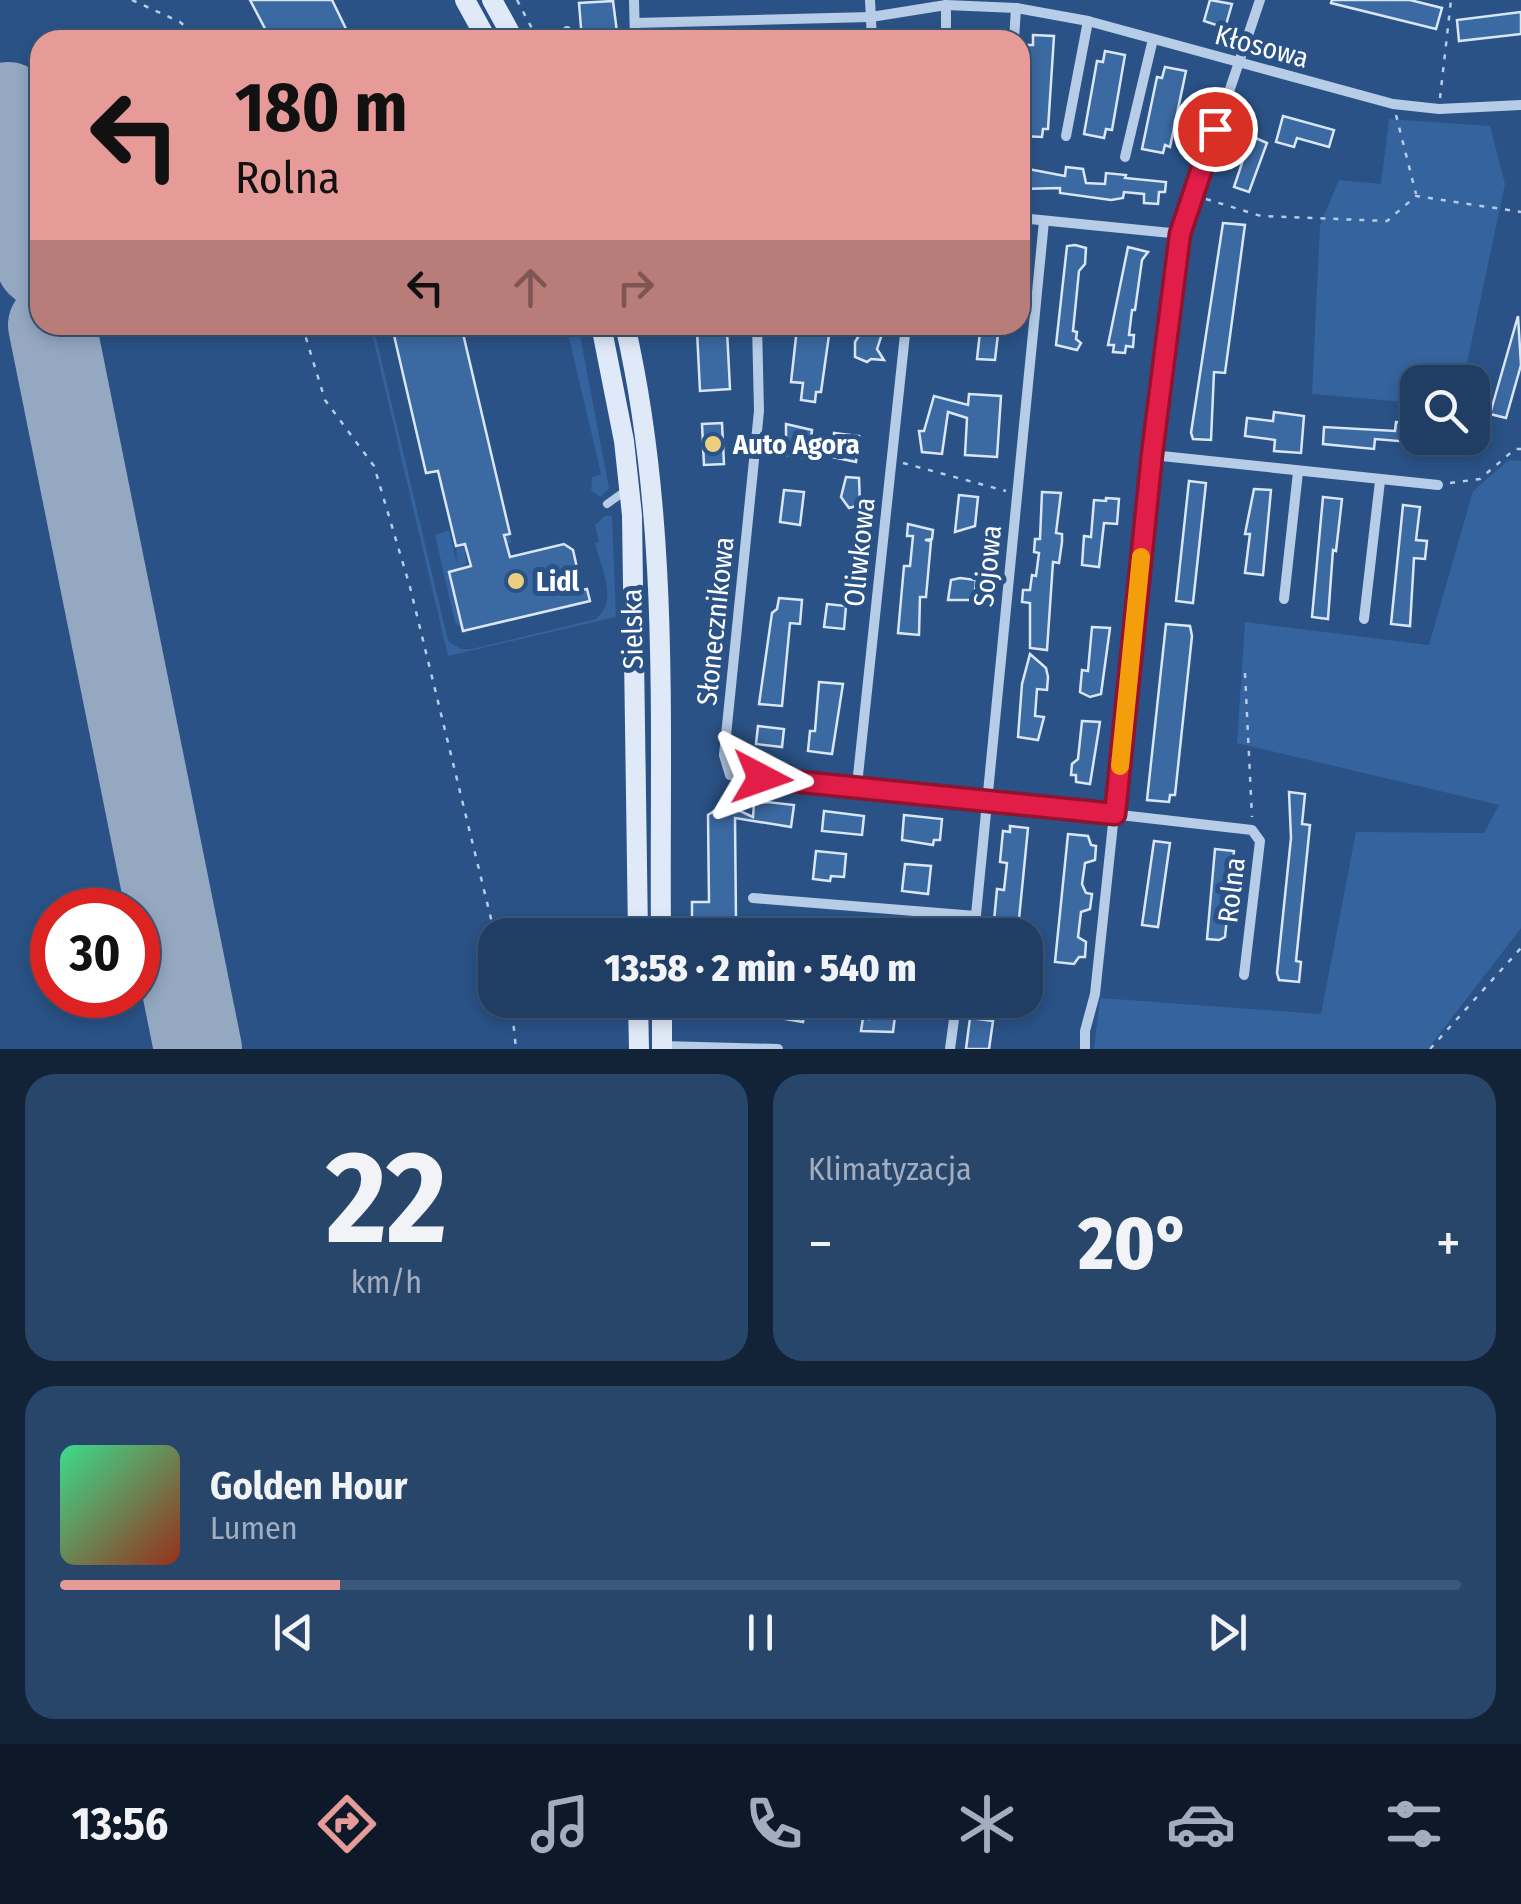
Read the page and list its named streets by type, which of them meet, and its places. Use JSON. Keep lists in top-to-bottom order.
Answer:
{
  "streets": {
    "main road": ["Sielska"],
    "street": [
      "Kłosowa",
      "Oliwkowa",
      "Sojowa",
      "Słonecznikowa",
      "Rolna"
    ]
  },
  "crossings": [
    ["Oliwkowa", "Słonecznikowa"],
    ["Sojowa", "Słonecznikowa"],
    ["Słonecznikowa", "Rolna"]
  ],
  "places": ["Auto Agora", "Lidl"],
  "page": {
    "turn": ["180 m", "Rolna"],
    "limit": "30",
    "trip": "13:58 · 2 min · 540 m",
    "tile": [
      ["22", "km/h"],
      "Klimatyzacja"
    ],
    "heat": ["−", "20°", "+"],
    "song": ["Golden Hour", "Lumen"],
    "tabs": "13:56"
  }
}
